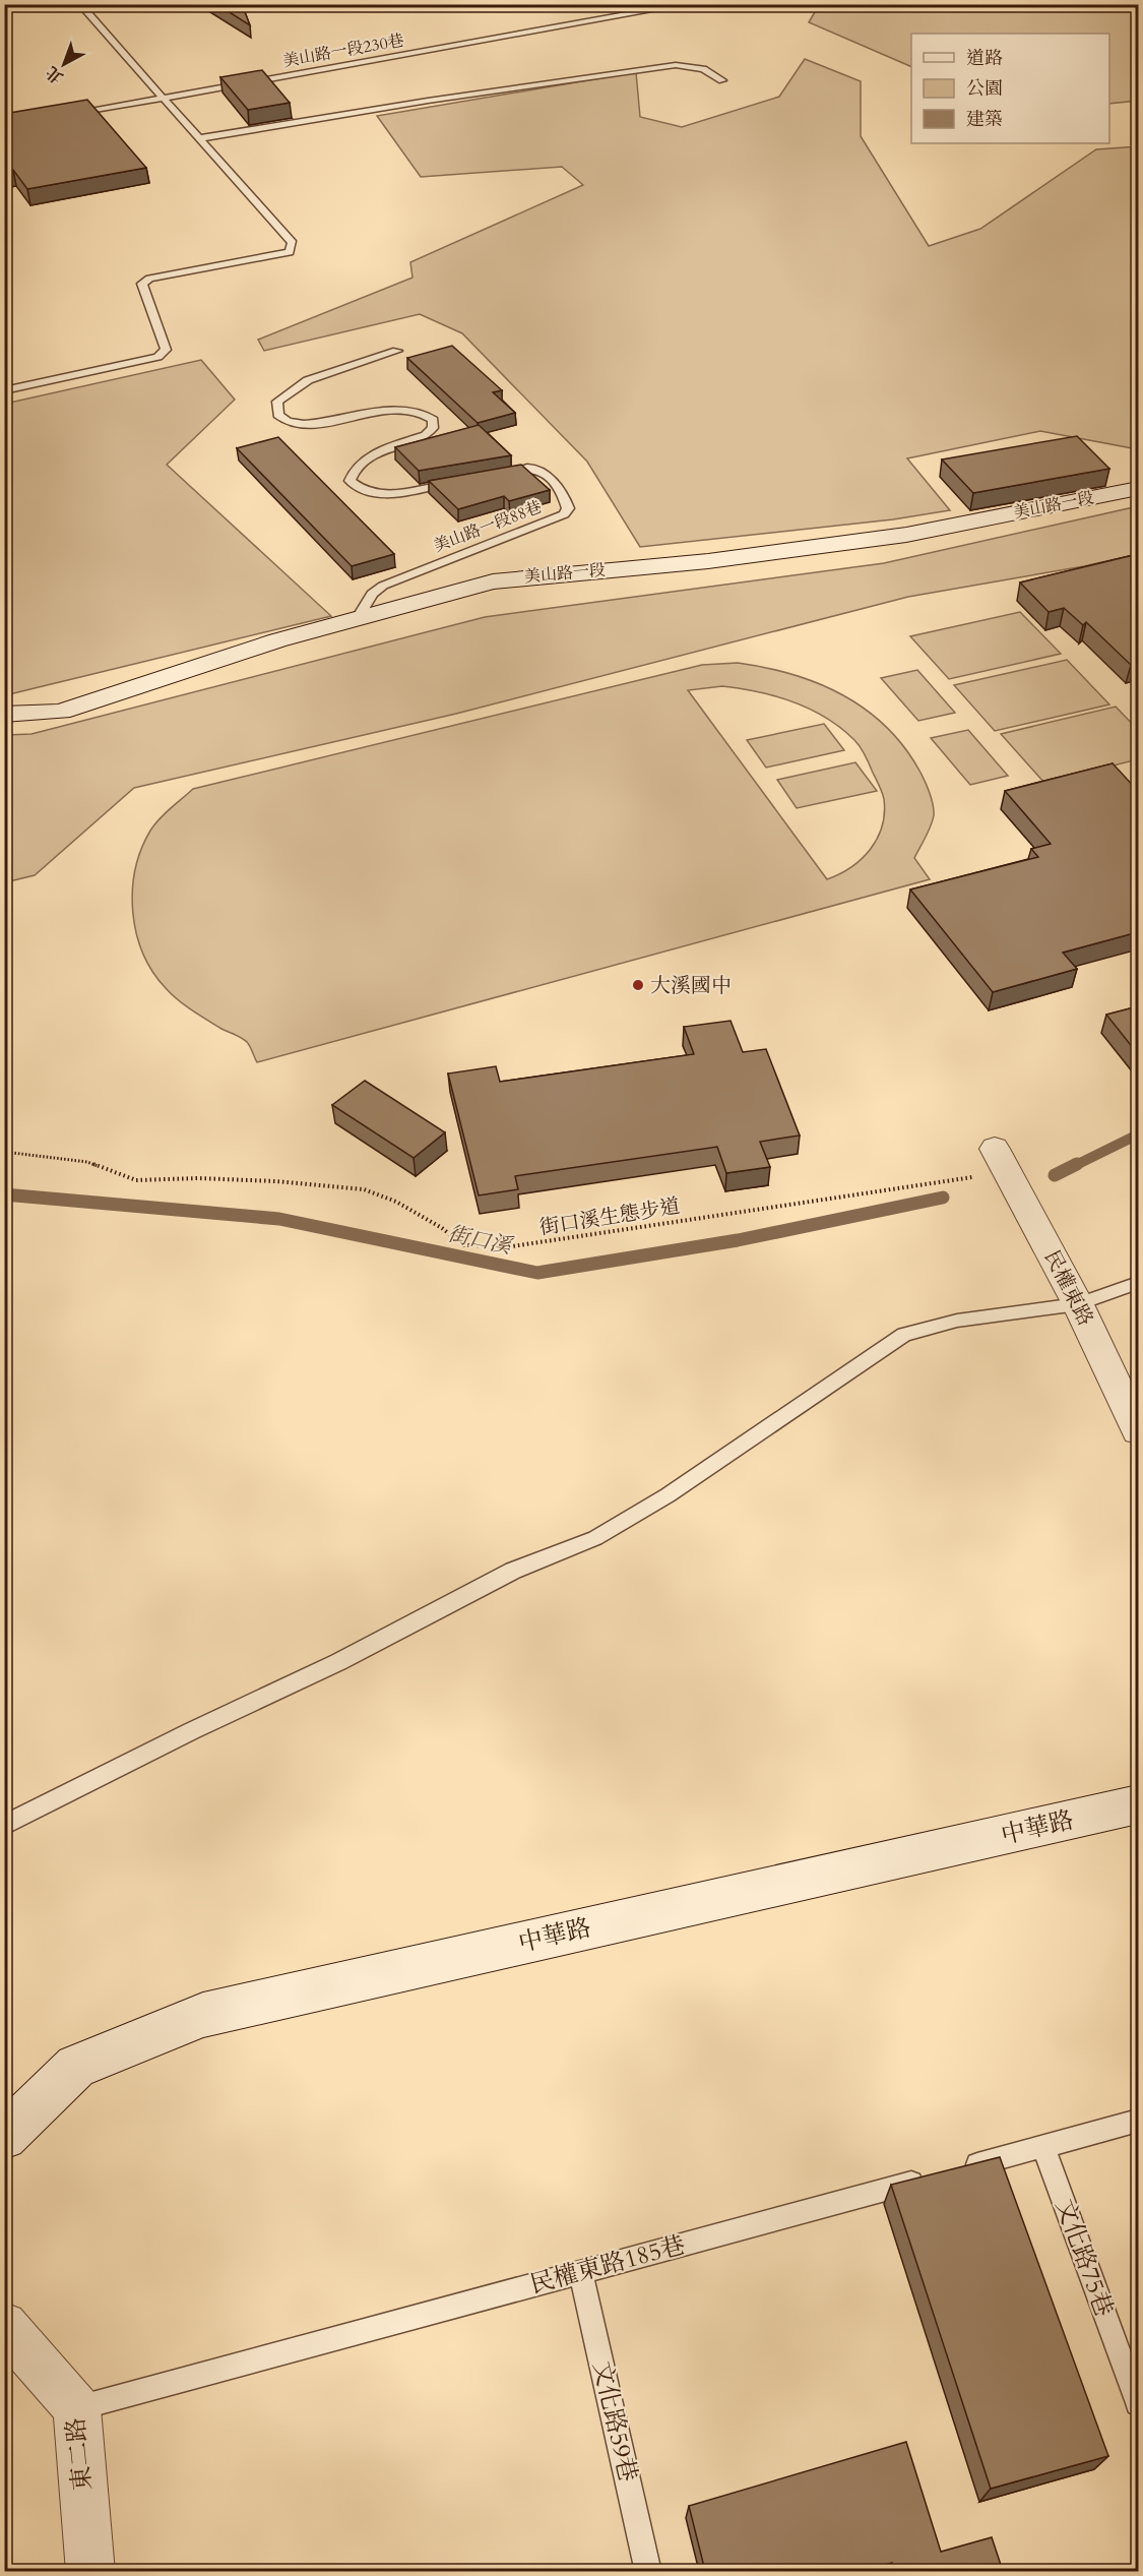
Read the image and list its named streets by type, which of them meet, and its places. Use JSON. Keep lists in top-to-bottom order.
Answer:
{
  "streets": {
    "street": [
      "美山路一段",
      "民權東路",
      "中華路",
      "東二路"
    ],
    "lane": [
      "美山路一段230巷",
      "美山路一段88巷",
      "文化路75巷",
      "民權東路185巷",
      "文化路59巷"
    ],
    "path": ["街口溪生態步道"]
  },
  "crossings": [
    ["美山路一段", "美山路一段88巷"],
    ["民權東路185巷", "文化路59巷"],
    ["民權東路185巷", "東二路"]
  ],
  "water": ["街口溪"],
  "places": ["大溪國中"],
  "legend": ["道路", "公園", "建築"],
  "north": "bottom left"
}
